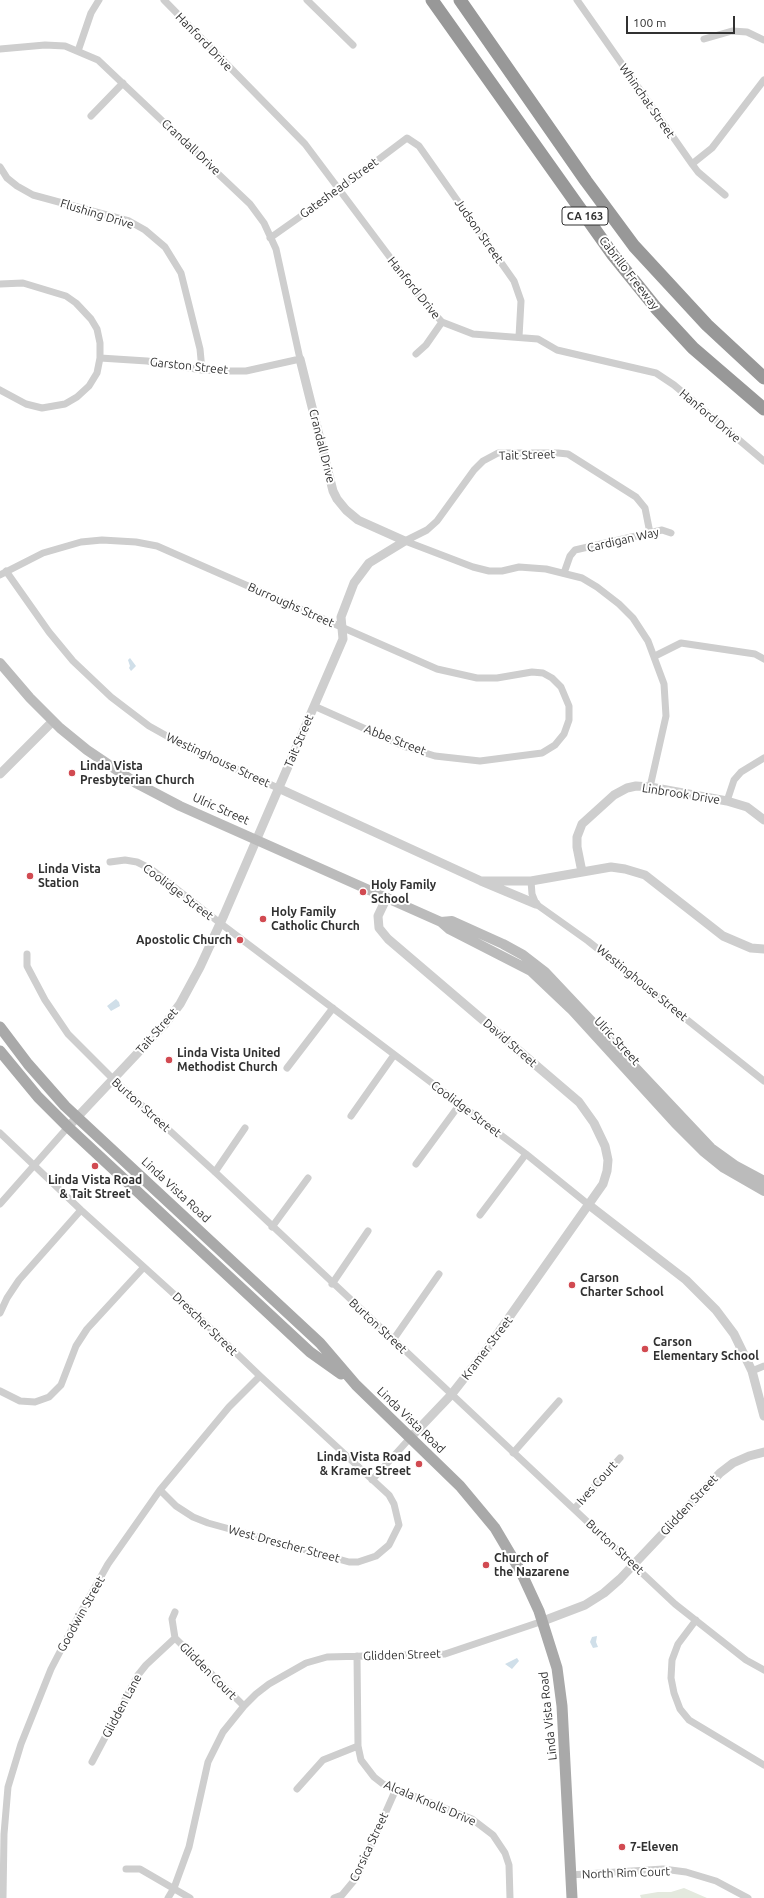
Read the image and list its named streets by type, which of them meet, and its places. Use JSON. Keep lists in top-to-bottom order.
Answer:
{
  "streets": {
    "highway": ["CA 163", "Cabrillo Freeway"],
    "main road": ["Ulric Street", "Linda Vista Road"],
    "street": [
      "Hanford Drive",
      "Whinchat Street",
      "Crandall Drive",
      "Gateshead Street",
      "Flushing Drive",
      "Judson Street",
      "Garston Street",
      "Tait Street",
      "Cardigan Way",
      "Burroughs Street",
      "Abbe Street",
      "Westinghouse Street",
      "Linbrook Drive",
      "Coolidge Street",
      "David Street",
      "Burton Street",
      "Drescher Street",
      "Kramer Street",
      "Ives Court",
      "Glidden Street",
      "West Drescher Street",
      "Goodwin Street",
      "Glidden Court",
      "Glidden Lane",
      "Alcala Knolls Drive",
      "Corsica Street",
      "North Rim Court"
    ]
  },
  "crossings": [
    ["Hanford Drive", "Gateshead Street"],
    ["Hanford Drive", "Judson Street"],
    ["Crandall Drive", "Gateshead Street"],
    ["Crandall Drive", "Garston Street"],
    ["Crandall Drive", "Tait Street"],
    ["Crandall Drive", "Cardigan Way"],
    ["Crandall Drive", "Linbrook Drive"],
    ["Gateshead Street", "Judson Street"],
    ["Flushing Drive", "Garston Street"],
    ["Tait Street", "Cardigan Way"],
    ["Tait Street", "Burroughs Street"],
    ["Tait Street", "Abbe Street"],
    ["Tait Street", "Westinghouse Street"],
    ["Tait Street", "Ulric Street"],
    ["Tait Street", "Coolidge Street"],
    ["Tait Street", "Burton Street"],
    ["Tait Street", "Linda Vista Road"],
    ["Tait Street", "Drescher Street"],
    ["Burroughs Street", "Abbe Street"],
    ["Burroughs Street", "Westinghouse Street"],
    ["Ulric Street", "David Street"],
    ["Coolidge Street", "David Street"],
    ["Coolidge Street", "Kramer Street"],
    ["David Street", "Kramer Street"],
    ["Burton Street", "Kramer Street"],
    ["Burton Street", "Ives Court"],
    ["Burton Street", "Glidden Street"],
    ["Linda Vista Road", "Kramer Street"],
    ["Linda Vista Road", "Glidden Street"],
    ["Linda Vista Road", "North Rim Court"],
    ["Drescher Street", "Kramer Street"],
    ["Drescher Street", "West Drescher Street"],
    ["Drescher Street", "Goodwin Street"],
    ["Glidden Street", "Glidden Court"],
    ["Glidden Street", "Alcala Knolls Drive"],
    ["West Drescher Street", "Goodwin Street"],
    ["Glidden Court", "Glidden Lane"],
    ["Alcala Knolls Drive", "Corsica Street"]
  ],
  "places": [
    "Linda Vista Presbyterian Church",
    "Linda Vista Station",
    "Holy Family School",
    "Holy Family Catholic Church",
    "Apostolic Church",
    "Linda Vista United Methodist Church",
    "Linda Vista Road & Tait Street",
    "Carson Charter School",
    "Carson Elementary School",
    "Linda Vista Road & Kramer Street",
    "Church of the Nazarene",
    "7-Eleven"
  ],
  "scale_bar": "100 m"
}
